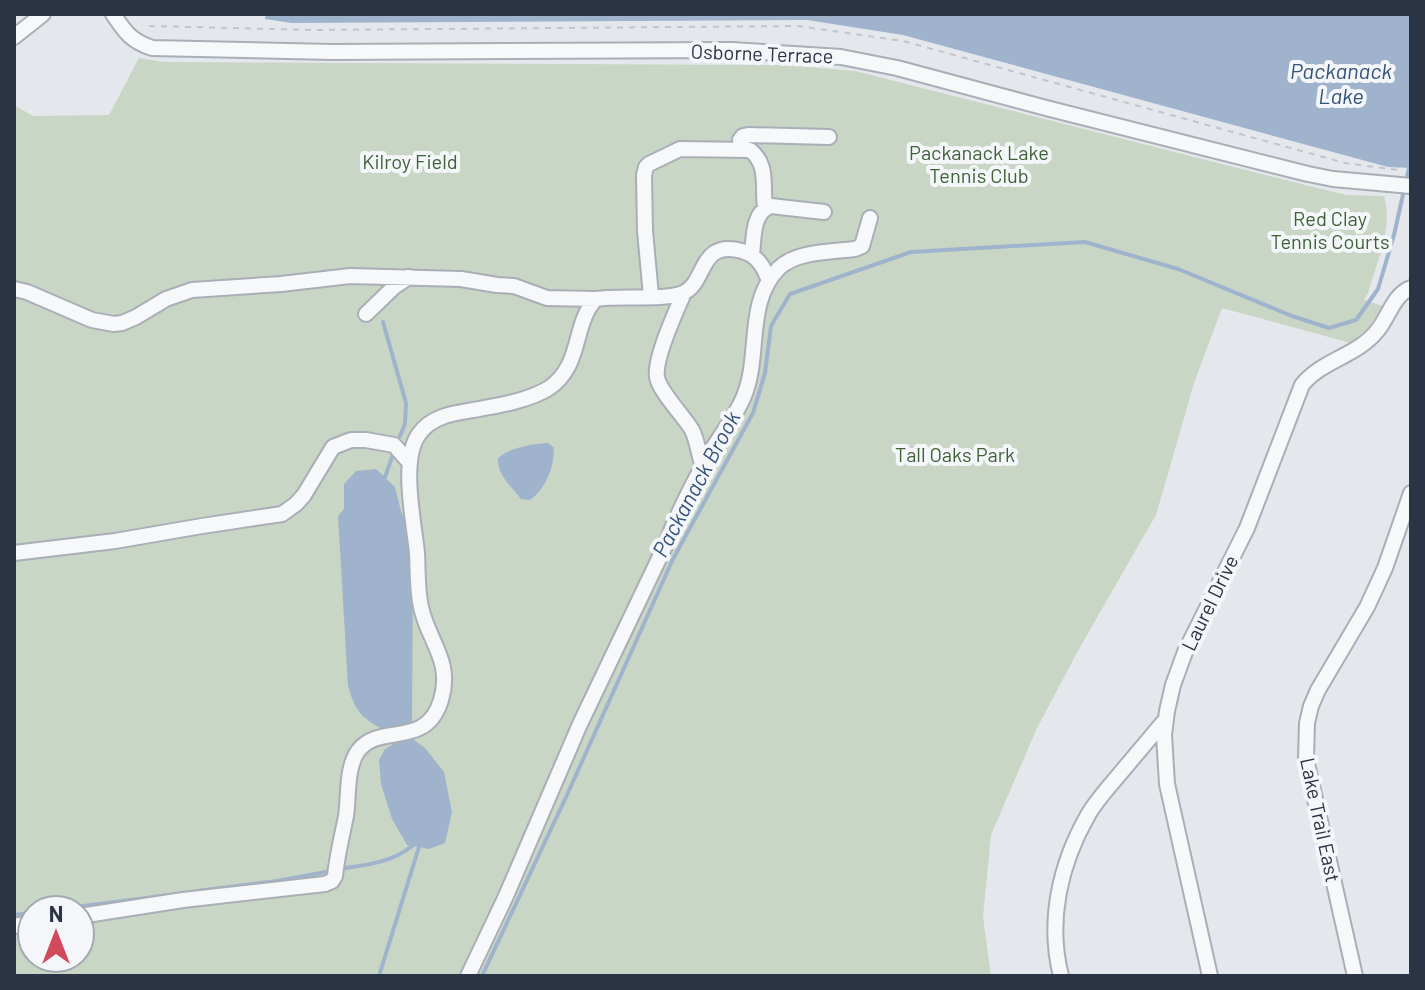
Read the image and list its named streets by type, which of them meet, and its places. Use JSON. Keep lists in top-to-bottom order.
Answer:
{
  "streets": {
    "street": ["Osborne Terrace", "Laurel Drive", "Lake Trail East"]
  },
  "water": ["Packanack Lake", "Packanack Brook"],
  "parks": [
    "Packanack Lake Tennis Club",
    "Kilroy Field",
    "Red Clay Tennis Courts",
    "Tall Oaks Park"
  ],
  "north": "top"
}
